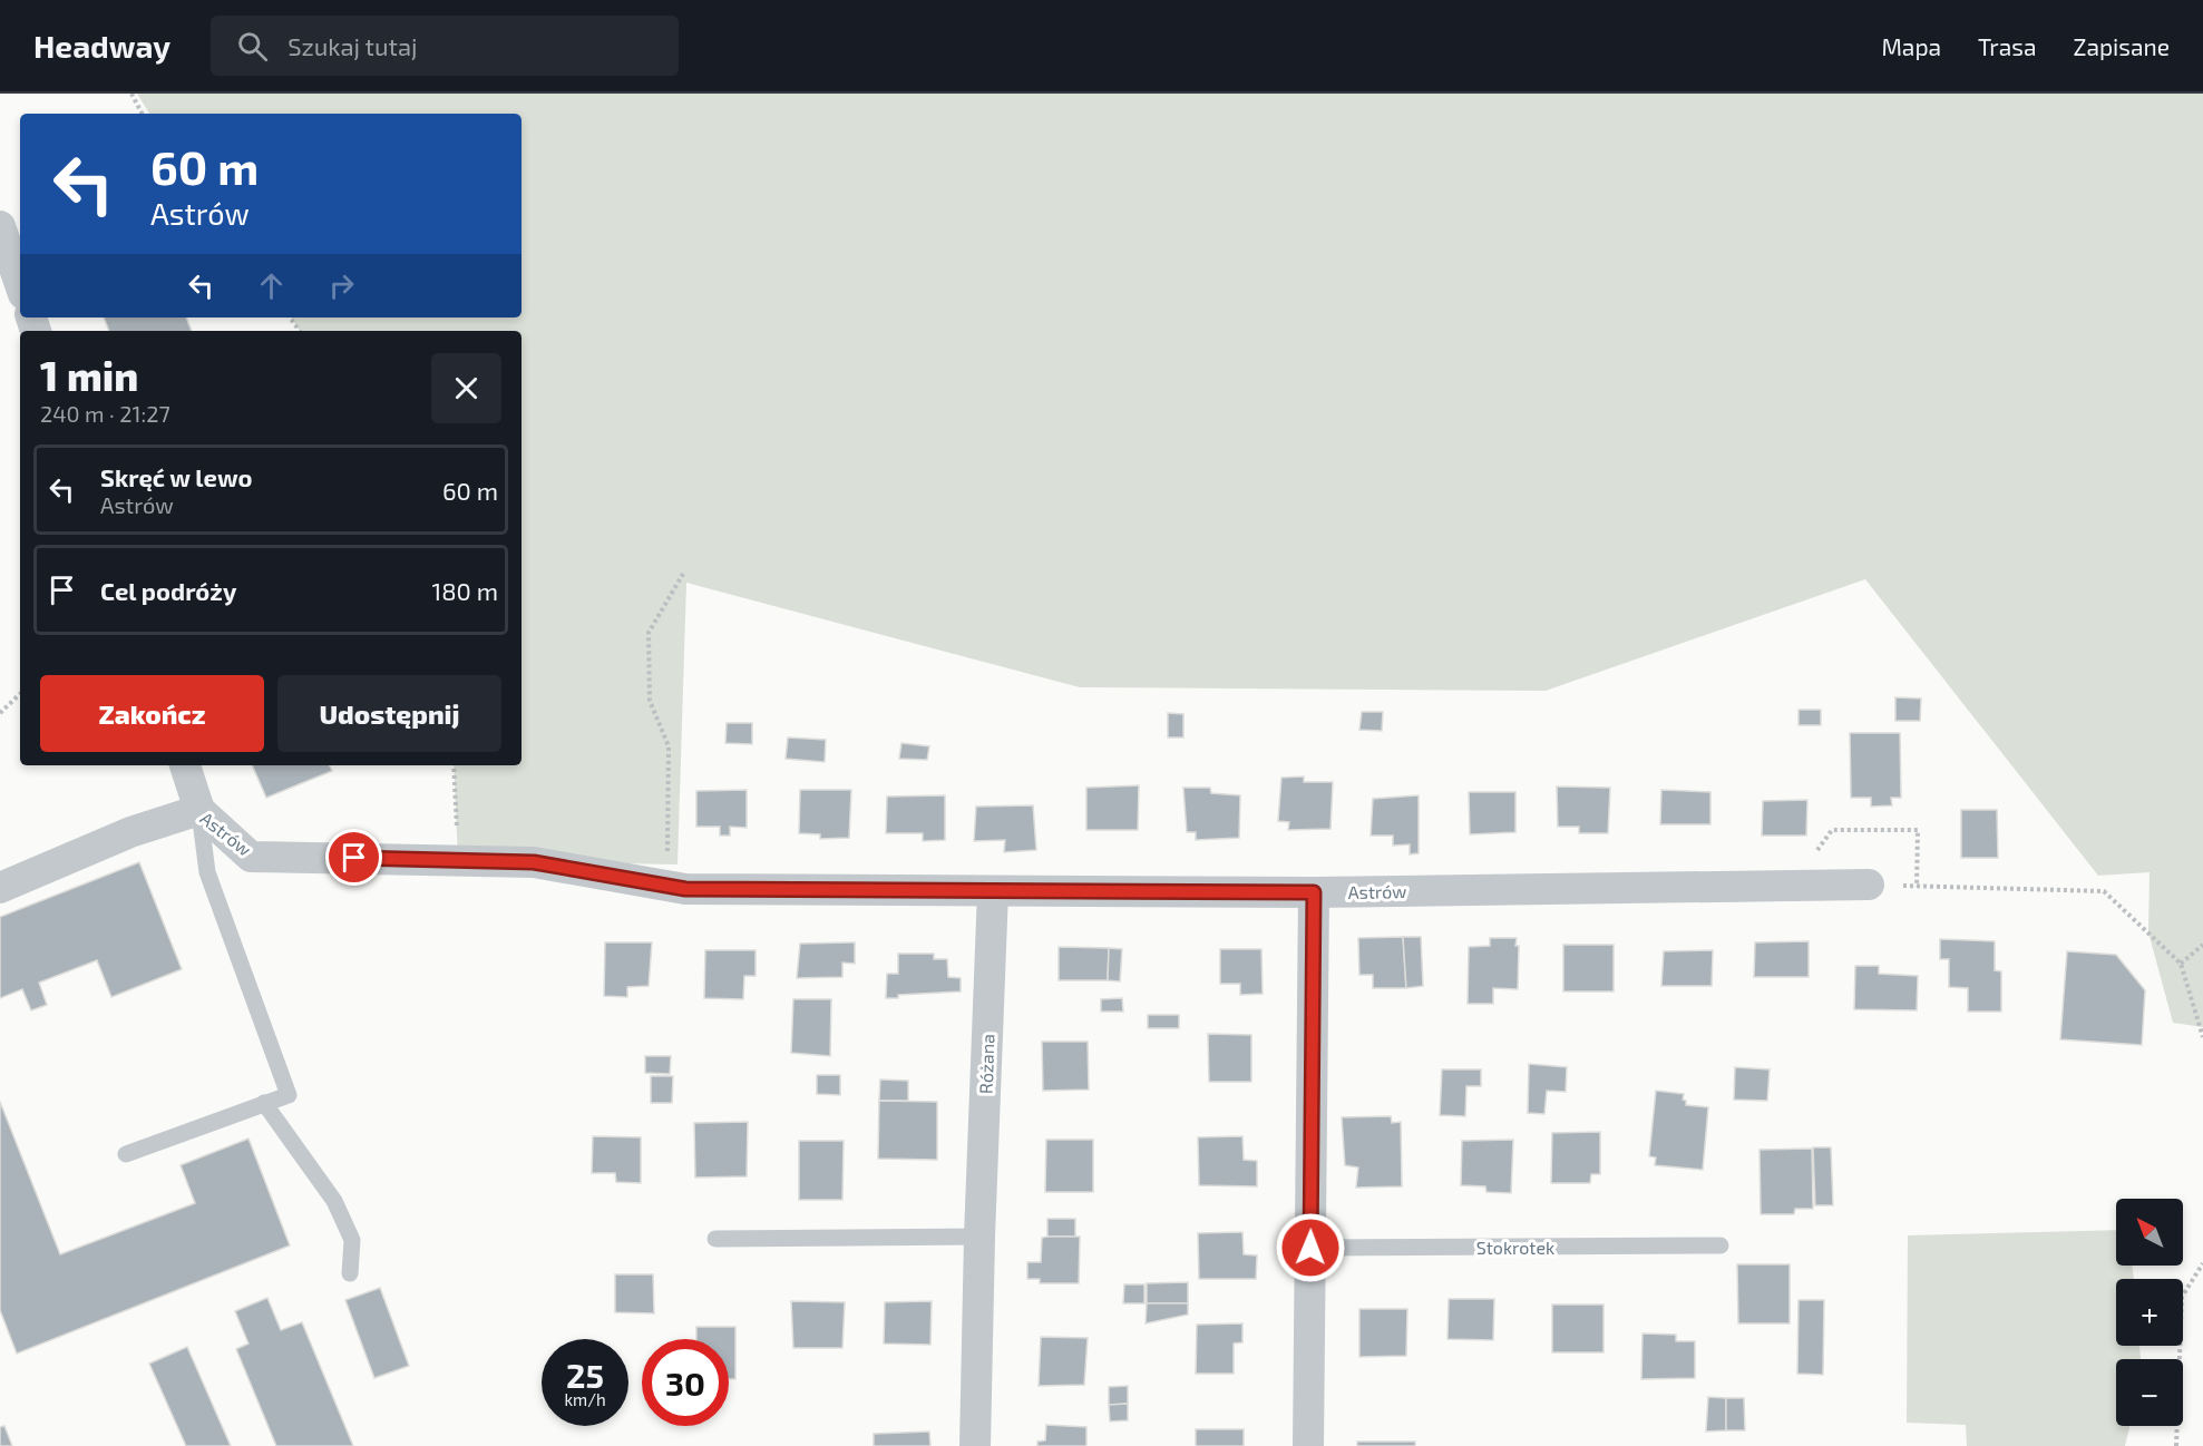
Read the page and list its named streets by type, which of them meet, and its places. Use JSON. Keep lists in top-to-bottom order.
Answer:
{
  "streets": {
    "street": ["Astrów", "Różana"],
    "lane": ["Stokrotek"]
  },
  "crossings": [
    ["Astrów", "Różana"]
  ],
  "north": "top left",
  "page": {
    "header": "Headway",
    "search": "Szukaj tutaj",
    "nav": ["Mapa", "Trasa", "Zapisane"],
    "turn": ["60 m", "Astrów"],
    "heading": ["1 min", "240 m · 21:27"],
    "list": [
      {
        "name": "Skręć w lewo",
        "note": "Astrów",
        "value": "60 m"
      },
      {
        "name": "Cel podróży",
        "value": "180 m"
      }
    ],
    "buttons": ["Zakończ", "Udostępnij"],
    "map_buttons": ["+", "−"],
    "speed": "25 km/h",
    "limit": "30"
  }
}
